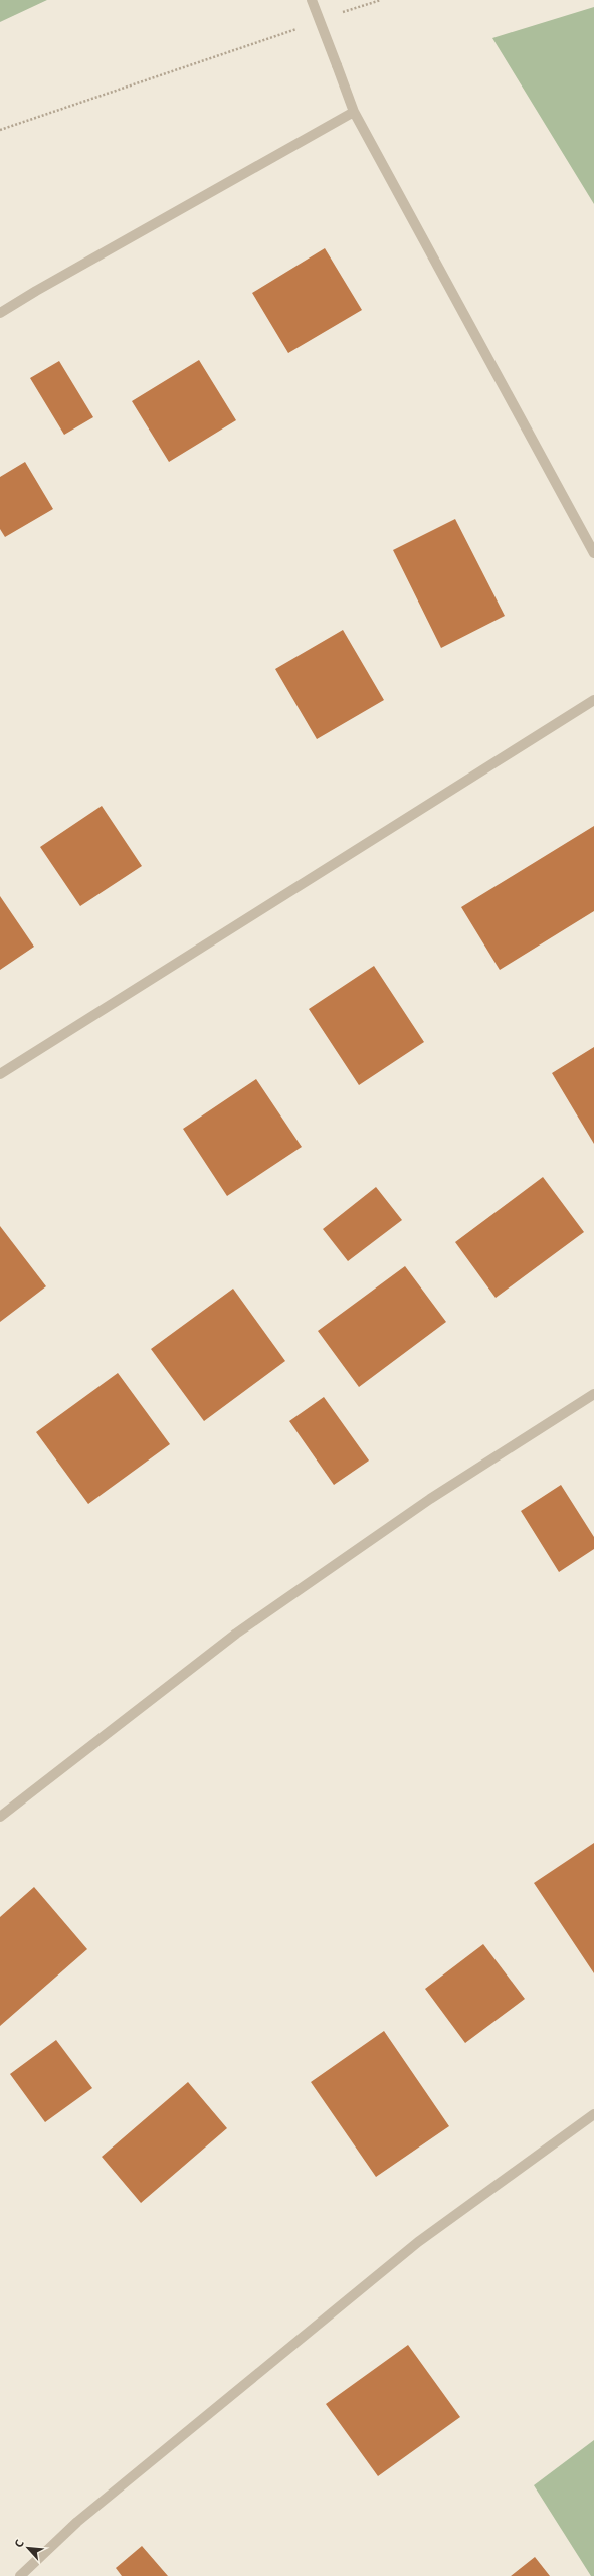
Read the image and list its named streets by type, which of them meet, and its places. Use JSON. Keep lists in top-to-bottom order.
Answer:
{
  "north": "top left"
}
